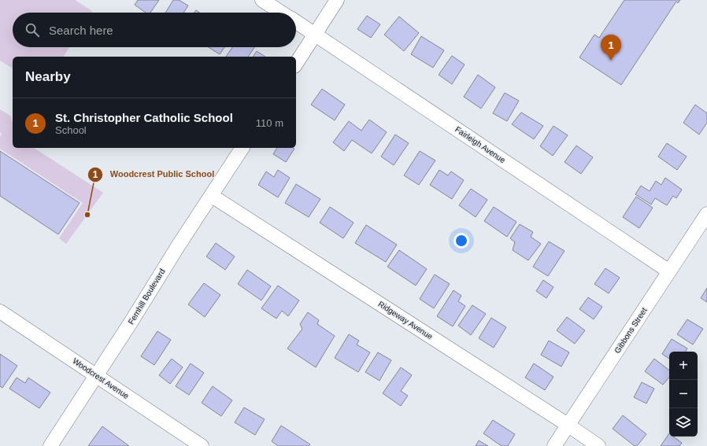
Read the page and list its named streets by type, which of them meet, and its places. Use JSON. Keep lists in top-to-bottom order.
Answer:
{
  "streets": {
    "street": [
      "Fairleigh Avenue",
      "Fernhill Boulevard",
      "Ridgeway Avenue",
      "Gibbons Street",
      "Woodcrest Avenue"
    ]
  },
  "crossings": [
    ["Fairleigh Avenue", "Gibbons Street"],
    ["Fernhill Boulevard", "Ridgeway Avenue"],
    ["Fernhill Boulevard", "Woodcrest Avenue"],
    ["Ridgeway Avenue", "Gibbons Street"]
  ],
  "places": ["Woodcrest Public School"],
  "page": {
    "search": "Search here",
    "pins": "1",
    "heading": "Nearby",
    "list": [
      {
        "mark": "1",
        "name": "St. Christopher Catholic School",
        "note": "School",
        "value": "110 m"
      }
    ],
    "map_buttons": ["+", "−"]
  }
}
